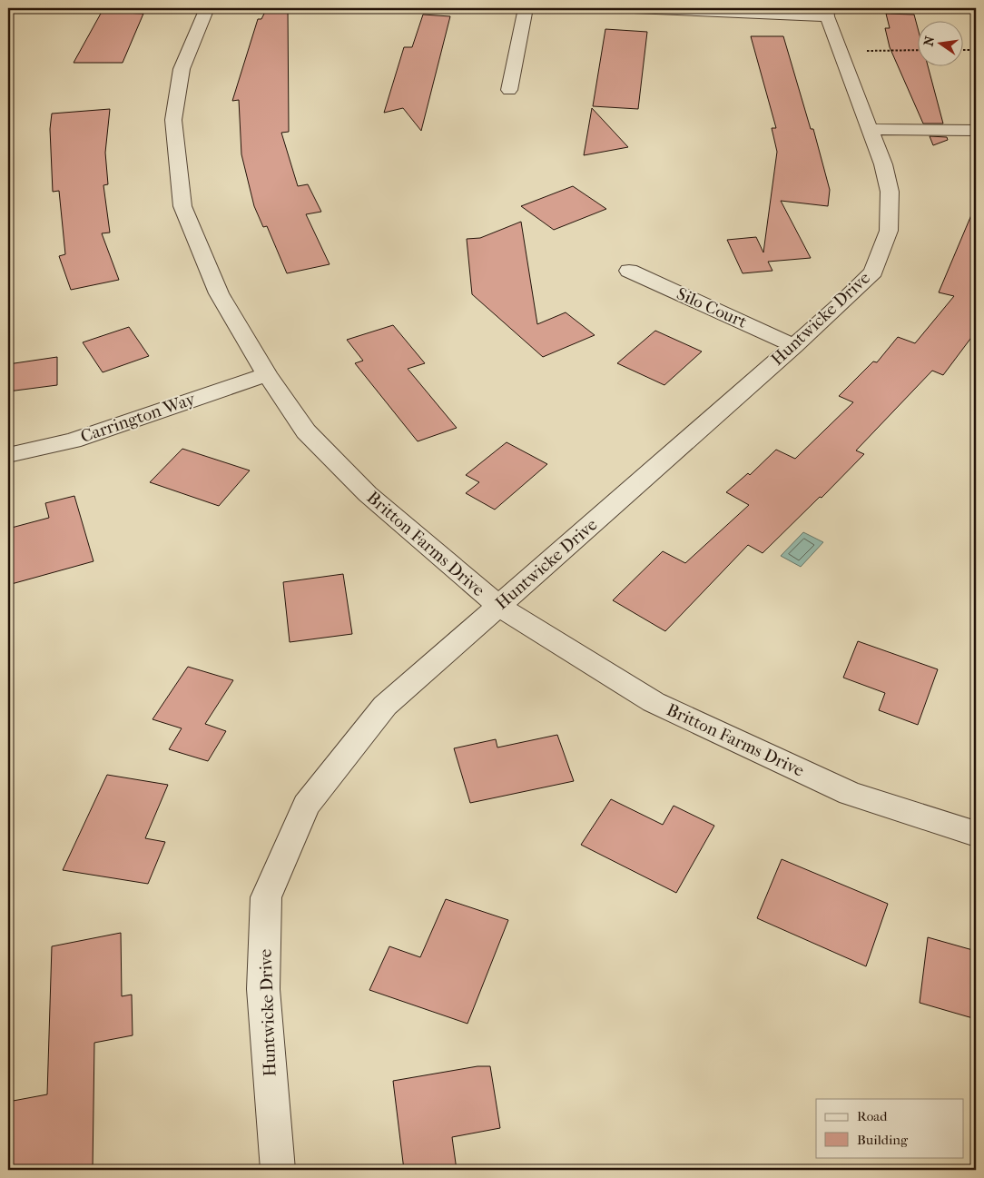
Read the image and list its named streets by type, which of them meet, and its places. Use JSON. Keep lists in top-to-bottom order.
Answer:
{
  "streets": {
    "street": [
      "Silo Court",
      "Huntwicke Drive",
      "Carrington Way",
      "Britton Farms Drive"
    ]
  },
  "crossings": [
    ["Silo Court", "Huntwicke Drive"],
    ["Huntwicke Drive", "Britton Farms Drive"],
    ["Carrington Way", "Britton Farms Drive"]
  ],
  "legend": ["Road", "Building"],
  "north": "left"
}
